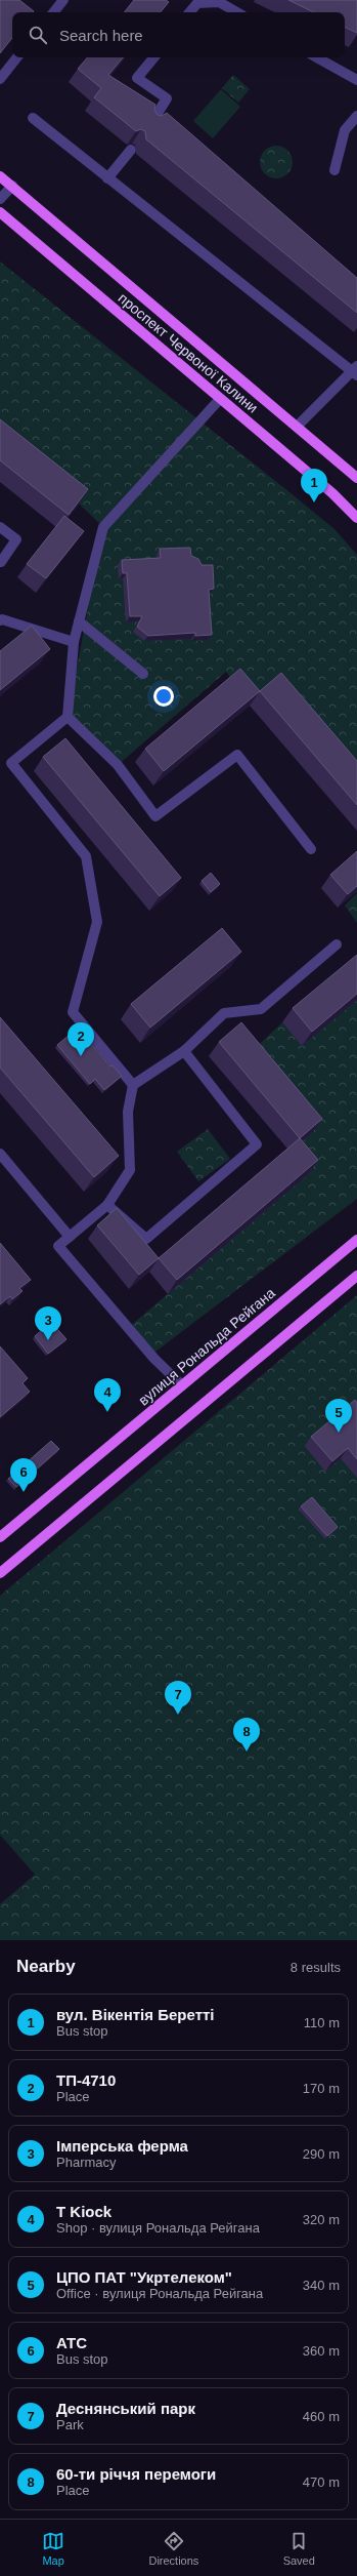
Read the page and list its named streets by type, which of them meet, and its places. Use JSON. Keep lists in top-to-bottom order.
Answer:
{
  "streets": {
    "main road": ["проспект Червоної Калини", "вулиця Рональда Рейгана"]
  },
  "page": {
    "search": "Search here",
    "pins": [
      "1",
      "2",
      "3",
      "4",
      "5",
      "6",
      "7",
      "8"
    ],
    "heading": ["Nearby", "8 results"],
    "list": [
      {
        "mark": "1",
        "name": "вул. Вікентія Беретті",
        "note": "Bus stop",
        "value": "110 m"
      },
      {
        "mark": "2",
        "name": "ТП-4710",
        "note": "Place",
        "value": "170 m"
      },
      {
        "mark": "3",
        "name": "Імперська ферма",
        "note": "Pharmacy",
        "value": "290 m"
      },
      {
        "mark": "4",
        "name": "T Kiock",
        "note": "Shop · вулиця Рональда Рейгана",
        "value": "320 m"
      },
      {
        "mark": "5",
        "name": "ЦПО ПАТ \"Укртелеком\"",
        "note": "Office · вулиця Рональда Рейгана",
        "value": "340 m"
      },
      {
        "mark": "6",
        "name": "АТС",
        "note": "Bus stop",
        "value": "360 m"
      },
      {
        "mark": "7",
        "name": "Деснянський парк",
        "note": "Park",
        "value": "460 m"
      },
      {
        "mark": "8",
        "name": "60-ти річчя перемоги",
        "note": "Place",
        "value": "470 m"
      }
    ],
    "nav": ["Map", "Directions", "Saved"]
  }
}
